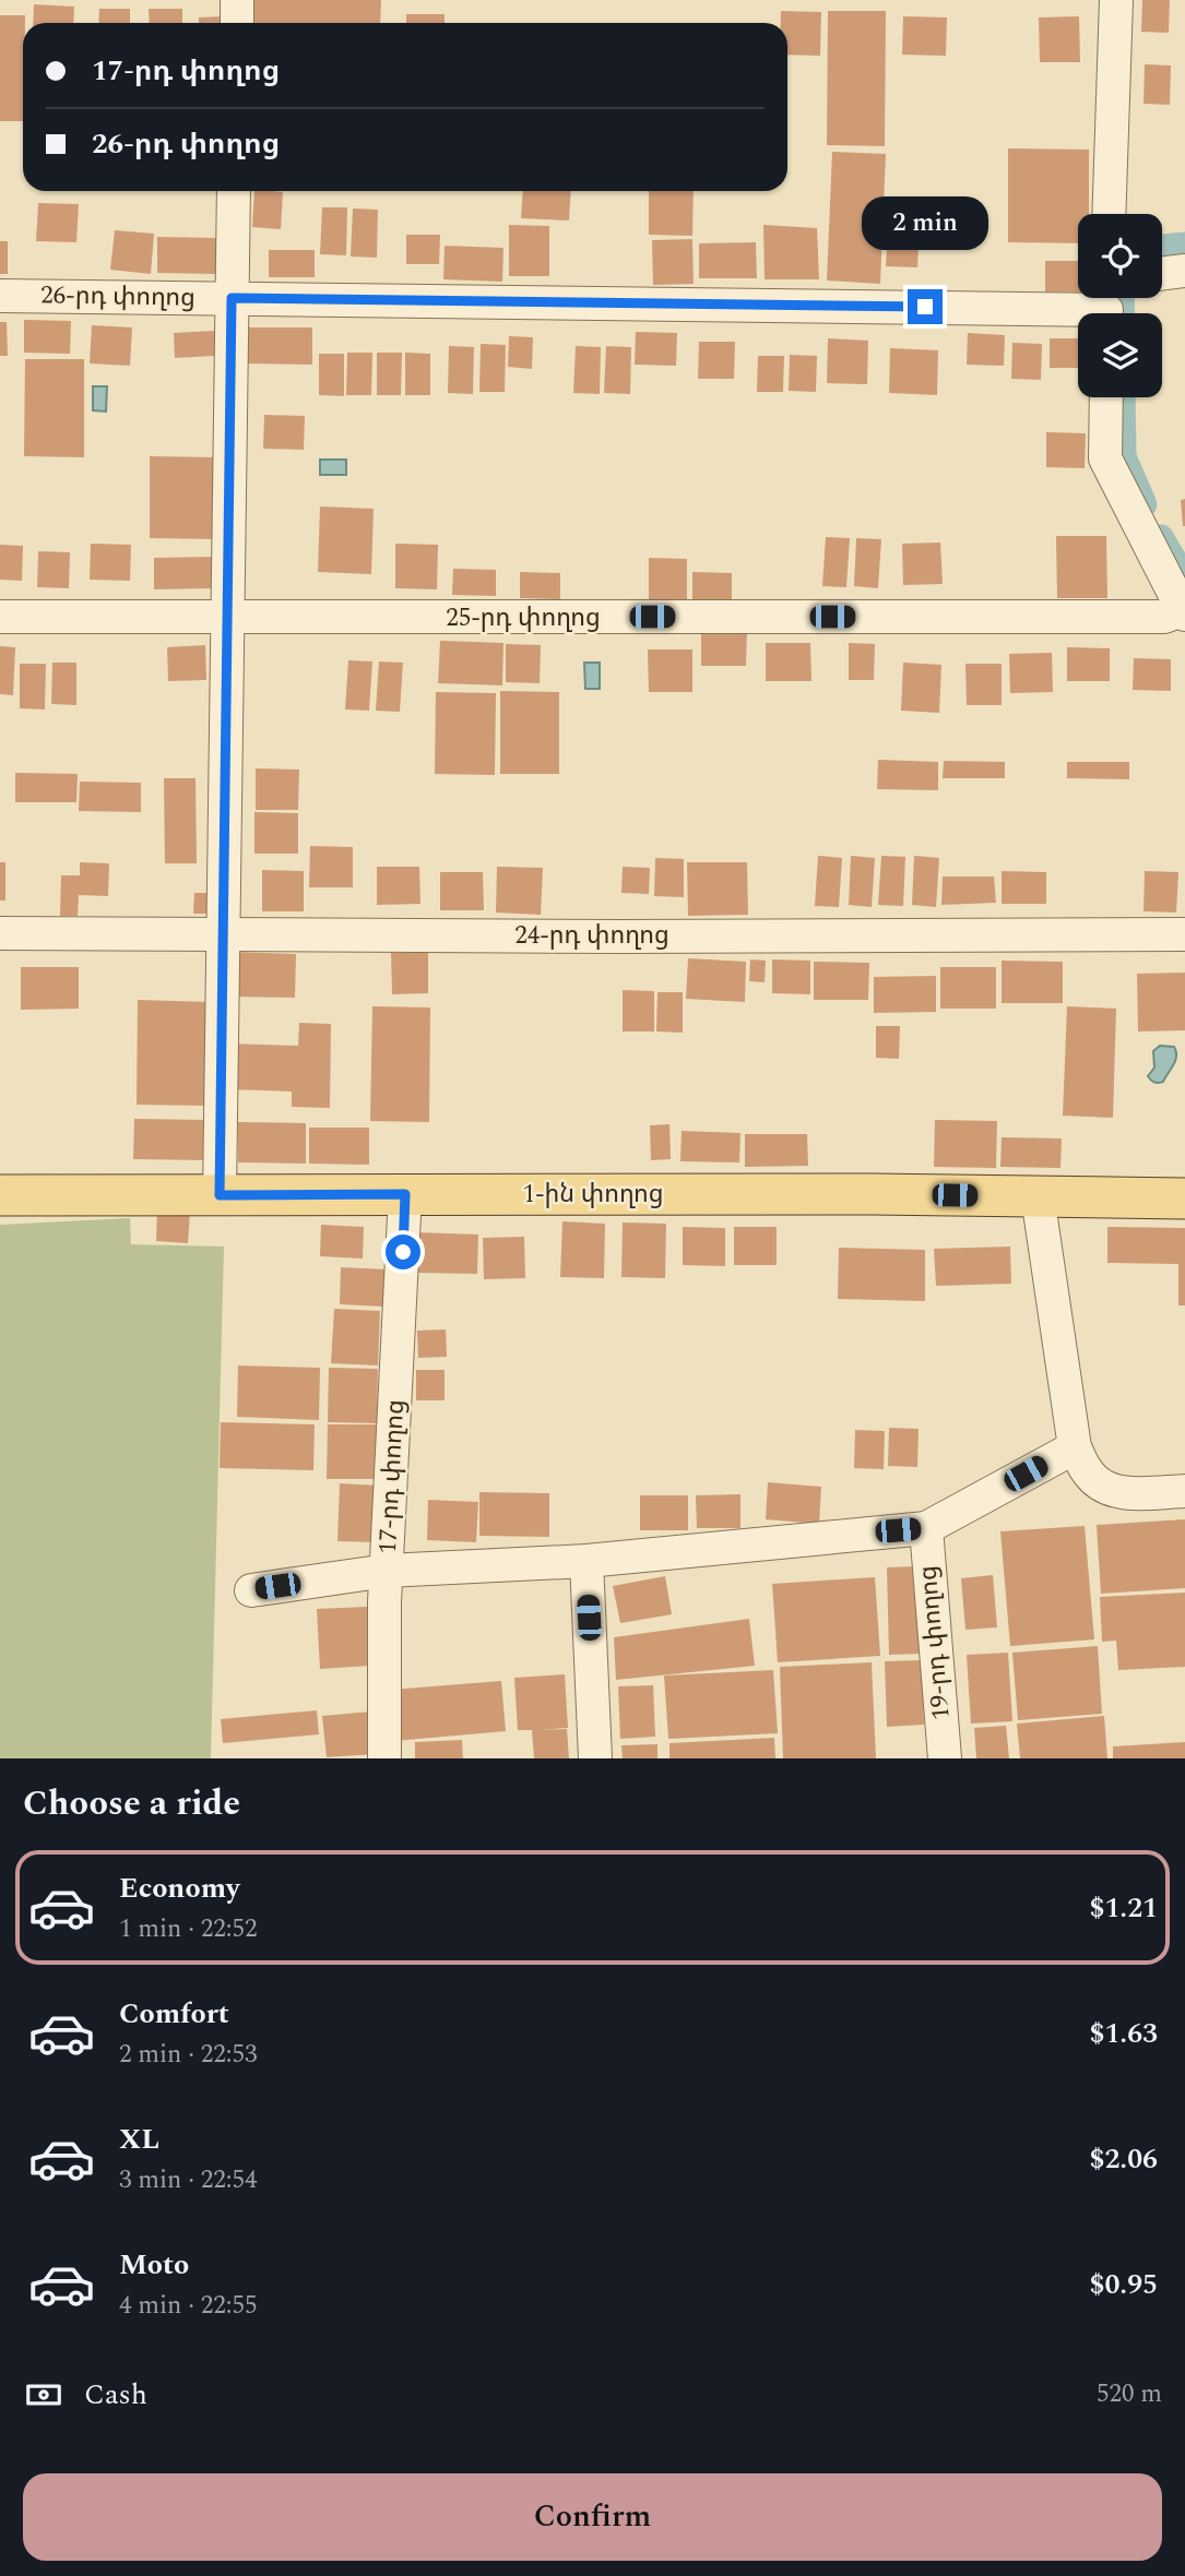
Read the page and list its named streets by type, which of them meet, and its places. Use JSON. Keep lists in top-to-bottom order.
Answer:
{
  "streets": {
    "main road": ["1-ին փողոց"],
    "street": [
      "26-րդ փողոց",
      "25-րդ փողոց",
      "24-րդ փողոց",
      "17-րդ փողոց",
      "19-րդ փողոց"
    ]
  },
  "crossings": [
    ["1-ին փողոց", "17-րդ փողոց"]
  ],
  "page": {
    "banner": ["17-րդ փողոց", "26-րդ փողոց"],
    "bubble": "2 min",
    "heading": "Choose a ride",
    "list": [
      {
        "name": "Economy",
        "note": "1 min · 22:52",
        "value": "$1.21"
      },
      {
        "name": "Comfort",
        "note": "2 min · 22:53",
        "value": "$1.63"
      },
      {
        "name": "XL",
        "note": "3 min · 22:54",
        "value": "$2.06"
      },
      {
        "name": "Moto",
        "note": "4 min · 22:55",
        "value": "$0.95"
      }
    ],
    "pay": ["Cash", "520 m"],
    "buttons": "Confirm"
  }
}
